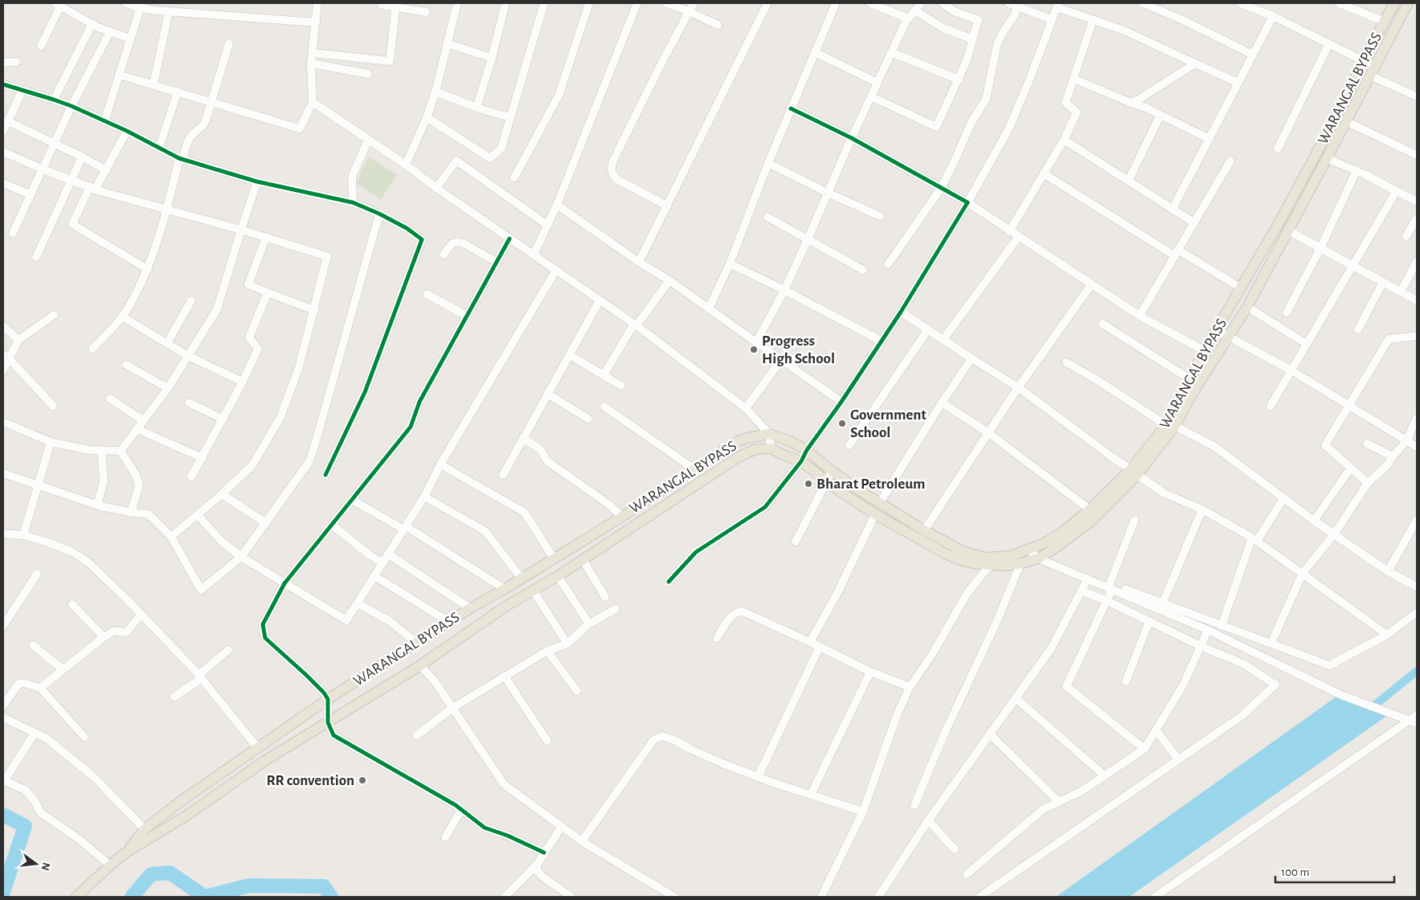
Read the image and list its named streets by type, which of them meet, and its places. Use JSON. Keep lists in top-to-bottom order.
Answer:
{
  "streets": {
    "main road": ["WARANGAL BYPASS"]
  },
  "places": [
    "Progress High School",
    "Government School",
    "Bharat Petroleum",
    "RR convention"
  ],
  "scale_bar": "100 m",
  "north": "right"
}
